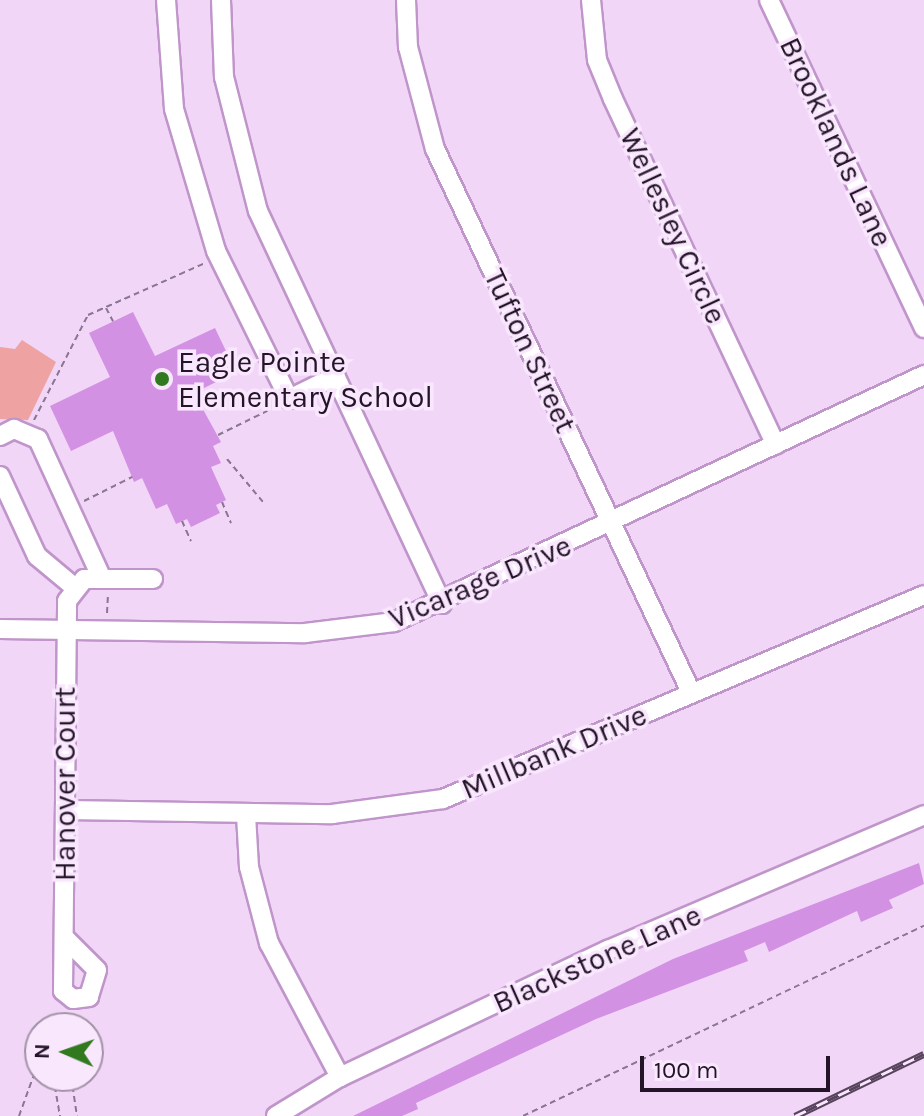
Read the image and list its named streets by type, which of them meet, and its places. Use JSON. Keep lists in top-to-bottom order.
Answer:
{
  "streets": {
    "street": [
      "Brooklands Lane",
      "Wellesley Circle",
      "Tufton Street",
      "Vicarage Drive",
      "Millbank Drive",
      "Hanover Court",
      "Blackstone Lane"
    ]
  },
  "crossings": [
    ["Wellesley Circle", "Vicarage Drive"],
    ["Tufton Street", "Vicarage Drive"],
    ["Tufton Street", "Millbank Drive"],
    ["Vicarage Drive", "Hanover Court"],
    ["Millbank Drive", "Hanover Court"]
  ],
  "places": ["Eagle Pointe Elementary School"],
  "scale_bar": "100 m",
  "north": "left"
}
